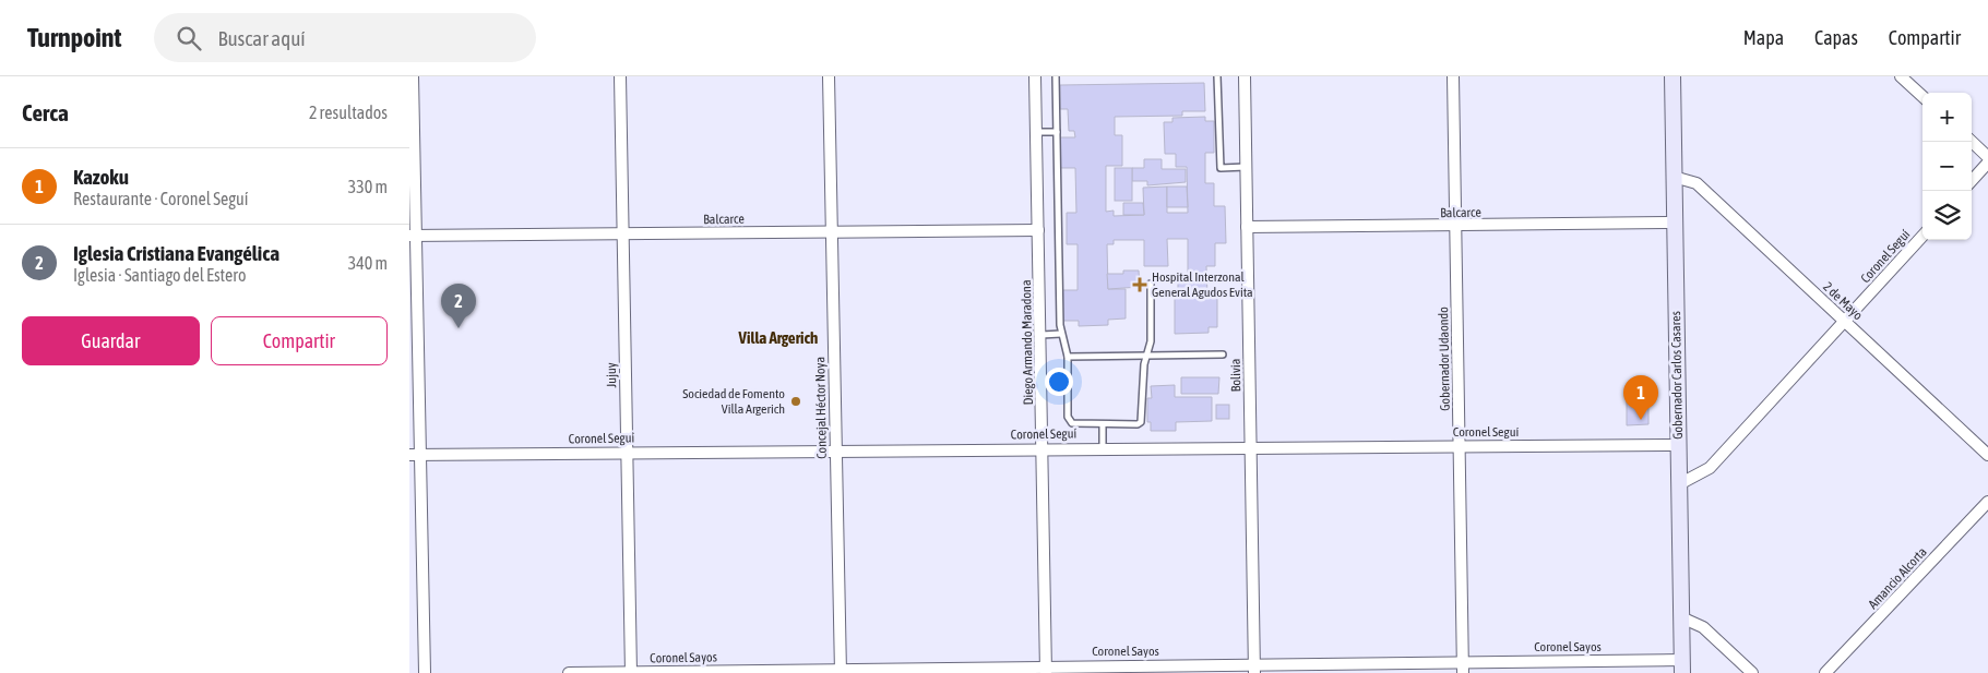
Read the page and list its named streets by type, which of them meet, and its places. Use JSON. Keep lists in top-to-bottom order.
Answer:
{
  "streets": {
    "street": [
      "Balcarce",
      "Coronel Seguí",
      "2 de Mayo",
      "Diego Armando Maradona",
      "Gobernador Udaondo",
      "Jujuy",
      "Bolivia",
      "Gobernador Carlos Casares",
      "Concejal Héctor Noya",
      "Amancio Alcorta",
      "Coronel Sayos"
    ]
  },
  "crossings": [
    ["Balcarce", "Diego Armando Maradona"],
    ["Balcarce", "Gobernador Udaondo"],
    ["Balcarce", "Jujuy"],
    ["Balcarce", "Bolivia"],
    ["Balcarce", "Gobernador Carlos Casares"],
    ["Balcarce", "Concejal Héctor Noya"],
    ["Coronel Seguí", "2 de Mayo"],
    ["Coronel Seguí", "Diego Armando Maradona"],
    ["Coronel Seguí", "Gobernador Udaondo"],
    ["Coronel Seguí", "Jujuy"],
    ["Coronel Seguí", "Bolivia"],
    ["Coronel Seguí", "Gobernador Carlos Casares"],
    ["Coronel Seguí", "Concejal Héctor Noya"],
    ["2 de Mayo", "Gobernador Carlos Casares"],
    ["Diego Armando Maradona", "Coronel Sayos"],
    ["Gobernador Udaondo", "Coronel Sayos"],
    ["Jujuy", "Coronel Sayos"],
    ["Bolivia", "Coronel Sayos"],
    ["Gobernador Carlos Casares", "Coronel Sayos"],
    ["Concejal Héctor Noya", "Coronel Sayos"]
  ],
  "districts": ["Villa Argerich"],
  "places": {
    "health": ["Hospital Interzonal General Agudos Evita"],
    "other": ["Sociedad de Fomento Villa Argerich"]
  },
  "page": {
    "header": "Turnpoint",
    "search": "Buscar aquí",
    "nav": ["Mapa", "Capas", "Compartir"],
    "heading": ["Cerca", "2 resultados"],
    "map_buttons": ["+", "−"],
    "list": [
      {
        "mark": "1",
        "name": "Kazoku",
        "note": "Restaurante · Coronel Seguí",
        "value": "330 m"
      },
      {
        "mark": "2",
        "name": "Iglesia Cristiana Evangélica",
        "note": "Iglesia · Santiago del Estero",
        "value": "340 m"
      }
    ],
    "pins": ["2", "1"],
    "buttons": ["Guardar", "Compartir"]
  }
}
